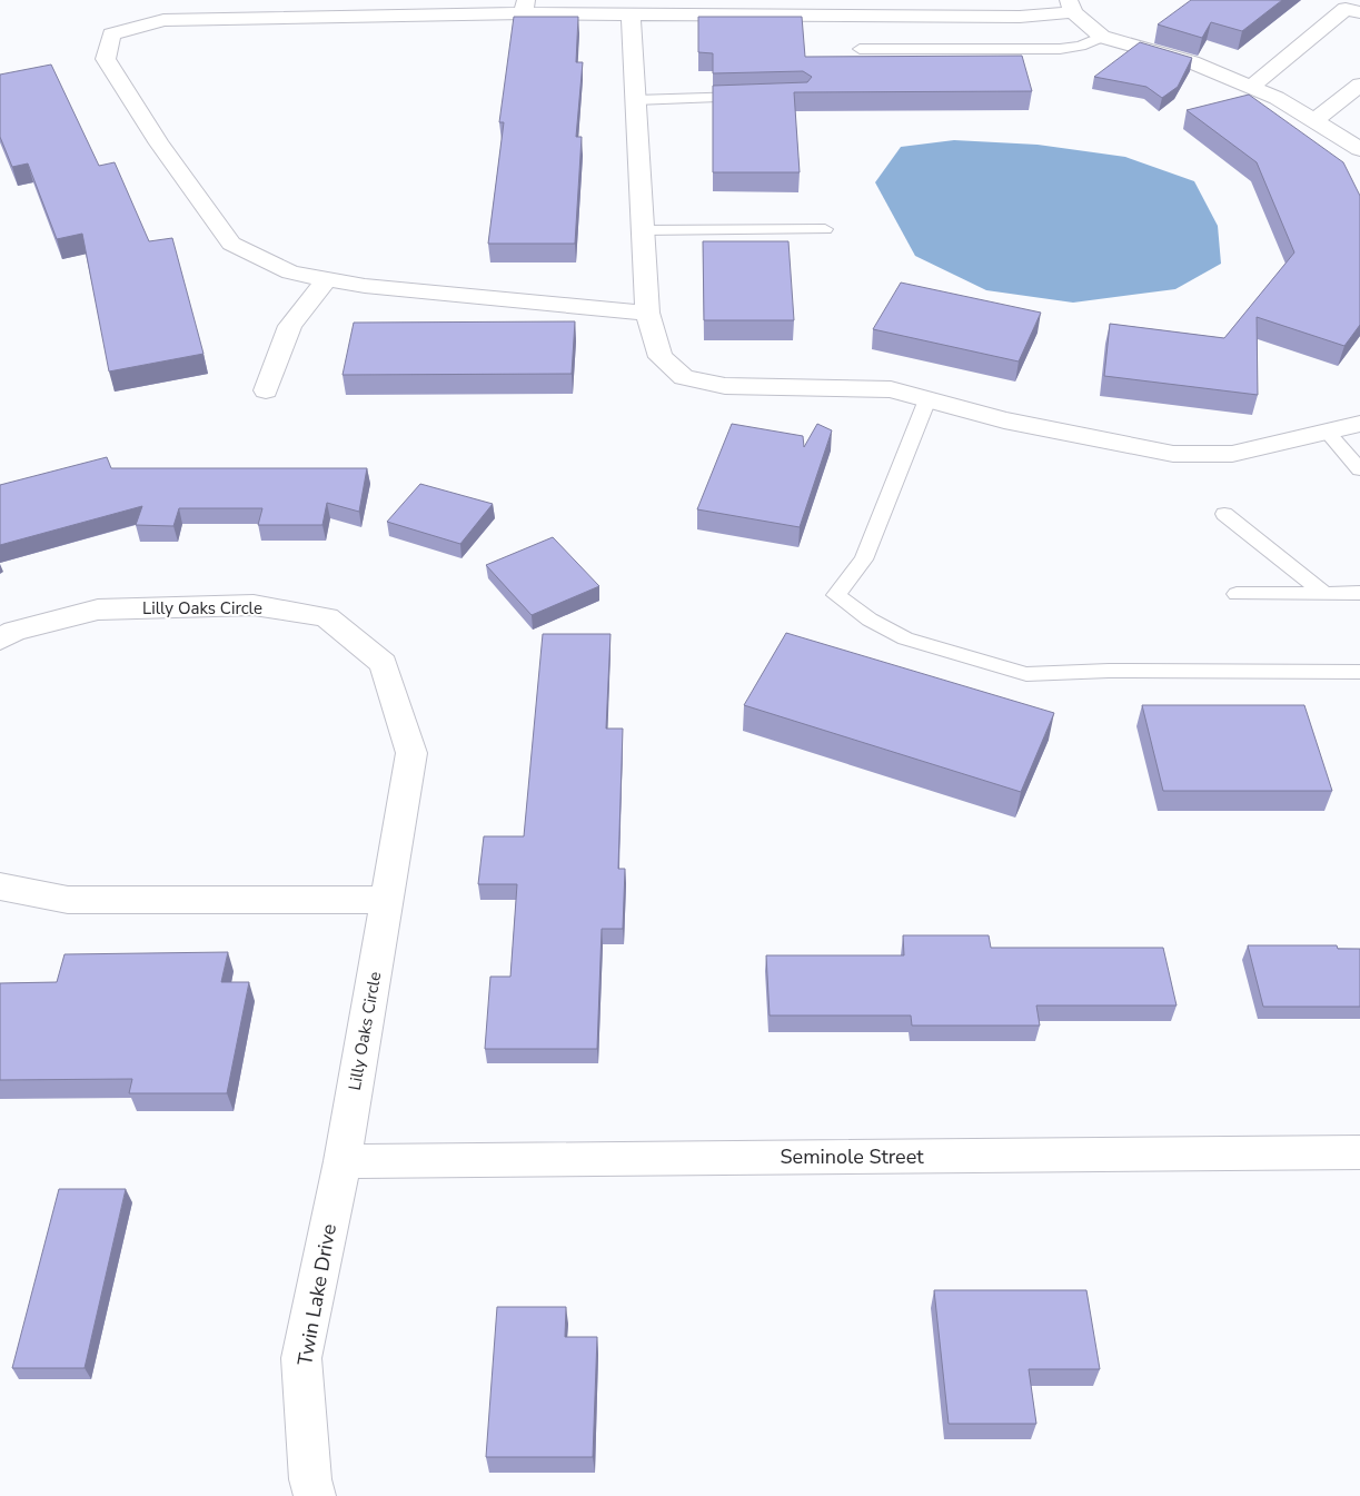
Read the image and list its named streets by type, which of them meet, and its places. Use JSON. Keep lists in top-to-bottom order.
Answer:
{
  "streets": {
    "street": ["Lilly Oaks Circle", "Seminole Street", "Twin Lake Drive"]
  },
  "crossings": [
    ["Lilly Oaks Circle", "Seminole Street"],
    ["Lilly Oaks Circle", "Twin Lake Drive"],
    ["Seminole Street", "Twin Lake Drive"]
  ]
}
